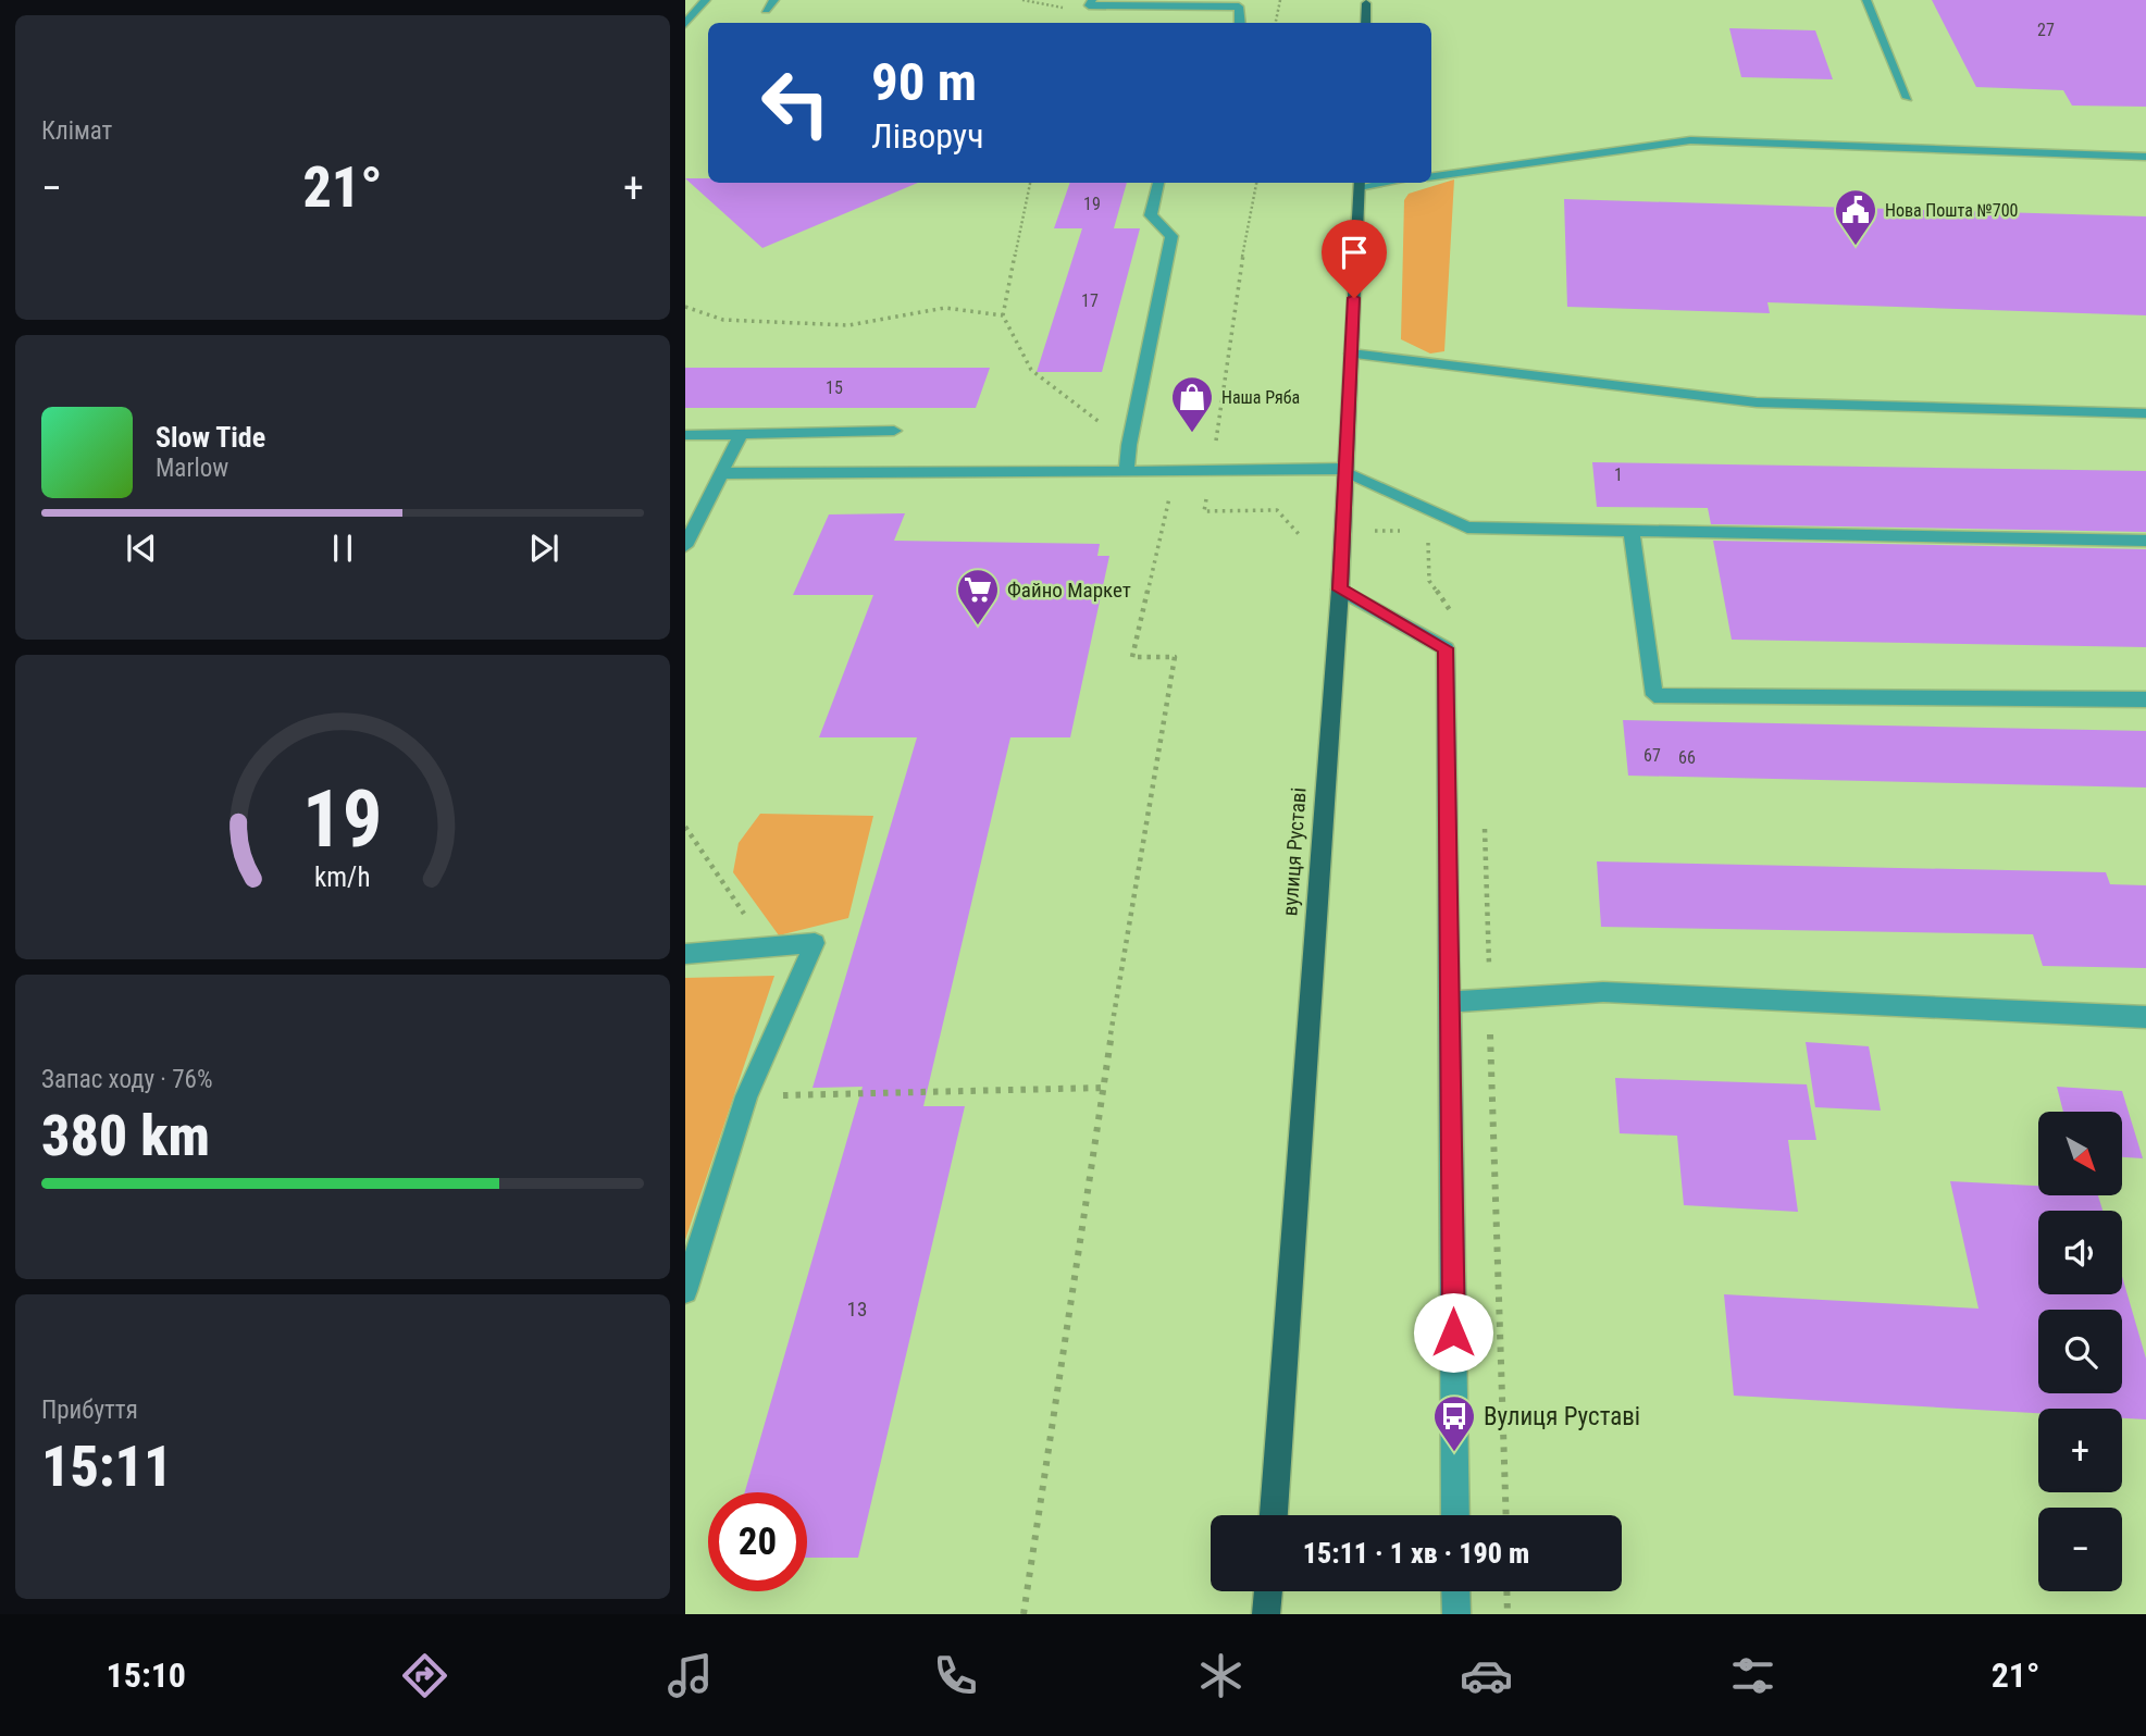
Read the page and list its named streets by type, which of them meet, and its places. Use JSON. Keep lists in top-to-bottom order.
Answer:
{
  "streets": {
    "main road": ["вулиця Руставі"]
  },
  "places": {
    "public building": ["Нова Пошта №700"],
    "shop": ["Наша Ряба"],
    "supermarket": ["Файно Маркет"],
    "bus stop": ["Вулиця Руставі"]
  },
  "house_numbers": [
    "27",
    "19",
    "17",
    "15",
    "1",
    "67",
    "66",
    "13"
  ],
  "north": "bottom right",
  "page": {
    "tile": [
      "Клімат",
      ["Запас ходу · 76%", "380 km"],
      ["Прибуття", "15:11"]
    ],
    "turn": ["90 m", "Ліворуч"],
    "heat": ["−", "21°", "+"],
    "song": ["Slow Tide", "Marlow"],
    "map_buttons": ["+", "−"],
    "limit": "20",
    "trip": "15:11 · 1 хв · 190 m",
    "tabs": ["15:10", "21°"],
    "gauge": ["19", "km/h"]
  }
}
